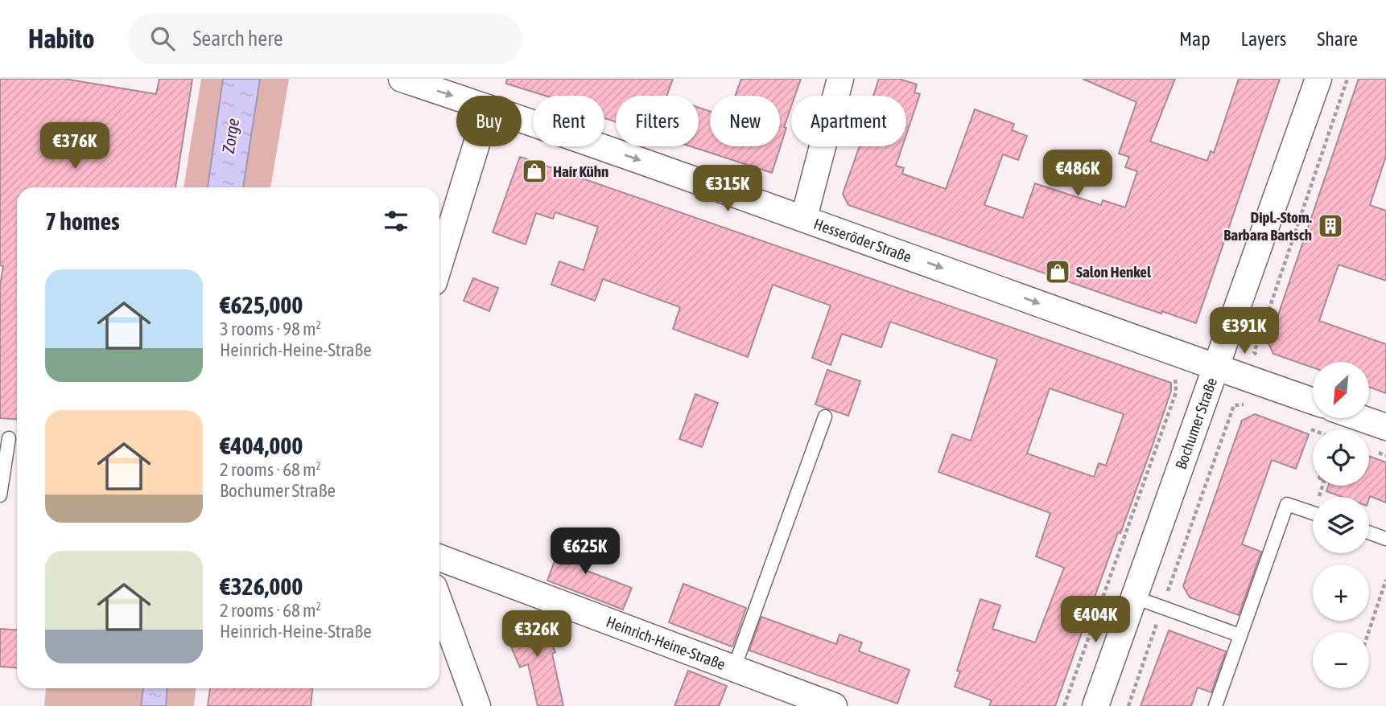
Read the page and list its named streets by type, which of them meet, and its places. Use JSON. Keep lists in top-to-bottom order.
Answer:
{
  "streets": {
    "street": ["Hesseröder Straße", "Bochumer Straße", "Heinrich-Heine-Straße"]
  },
  "crossings": [
    ["Hesseröder Straße", "Bochumer Straße"]
  ],
  "one_way": ["Hesseröder Straße"],
  "water": ["Zorge"],
  "places": {
    "shop": ["Hair Kühn", "Salon Henkel"],
    "building": ["Dipl.-Stom. Barbara Bartsch"]
  },
  "north": "bottom left",
  "page": {
    "header": "Habito",
    "search": "Search here",
    "nav": ["Map", "Layers", "Share"],
    "chip": [
      "Buy",
      "Rent",
      "Filters",
      "New",
      "Apartment"
    ],
    "price": [
      "€376K",
      "€486K",
      "€315K",
      "€391K",
      "€625K",
      "€404K",
      "€326K"
    ],
    "heading": "7 homes",
    "list": [
      {
        "name": "€625,000",
        "note": "3 rooms · 98 m² · Heinrich-Heine-Straße"
      },
      {
        "name": "€404,000",
        "note": "2 rooms · 68 m² · Bochumer Straße"
      },
      {
        "name": "€326,000",
        "note": "2 rooms · 68 m² · Heinrich-Heine-Straße"
      }
    ],
    "map_buttons": ["+", "−"]
  }
}
